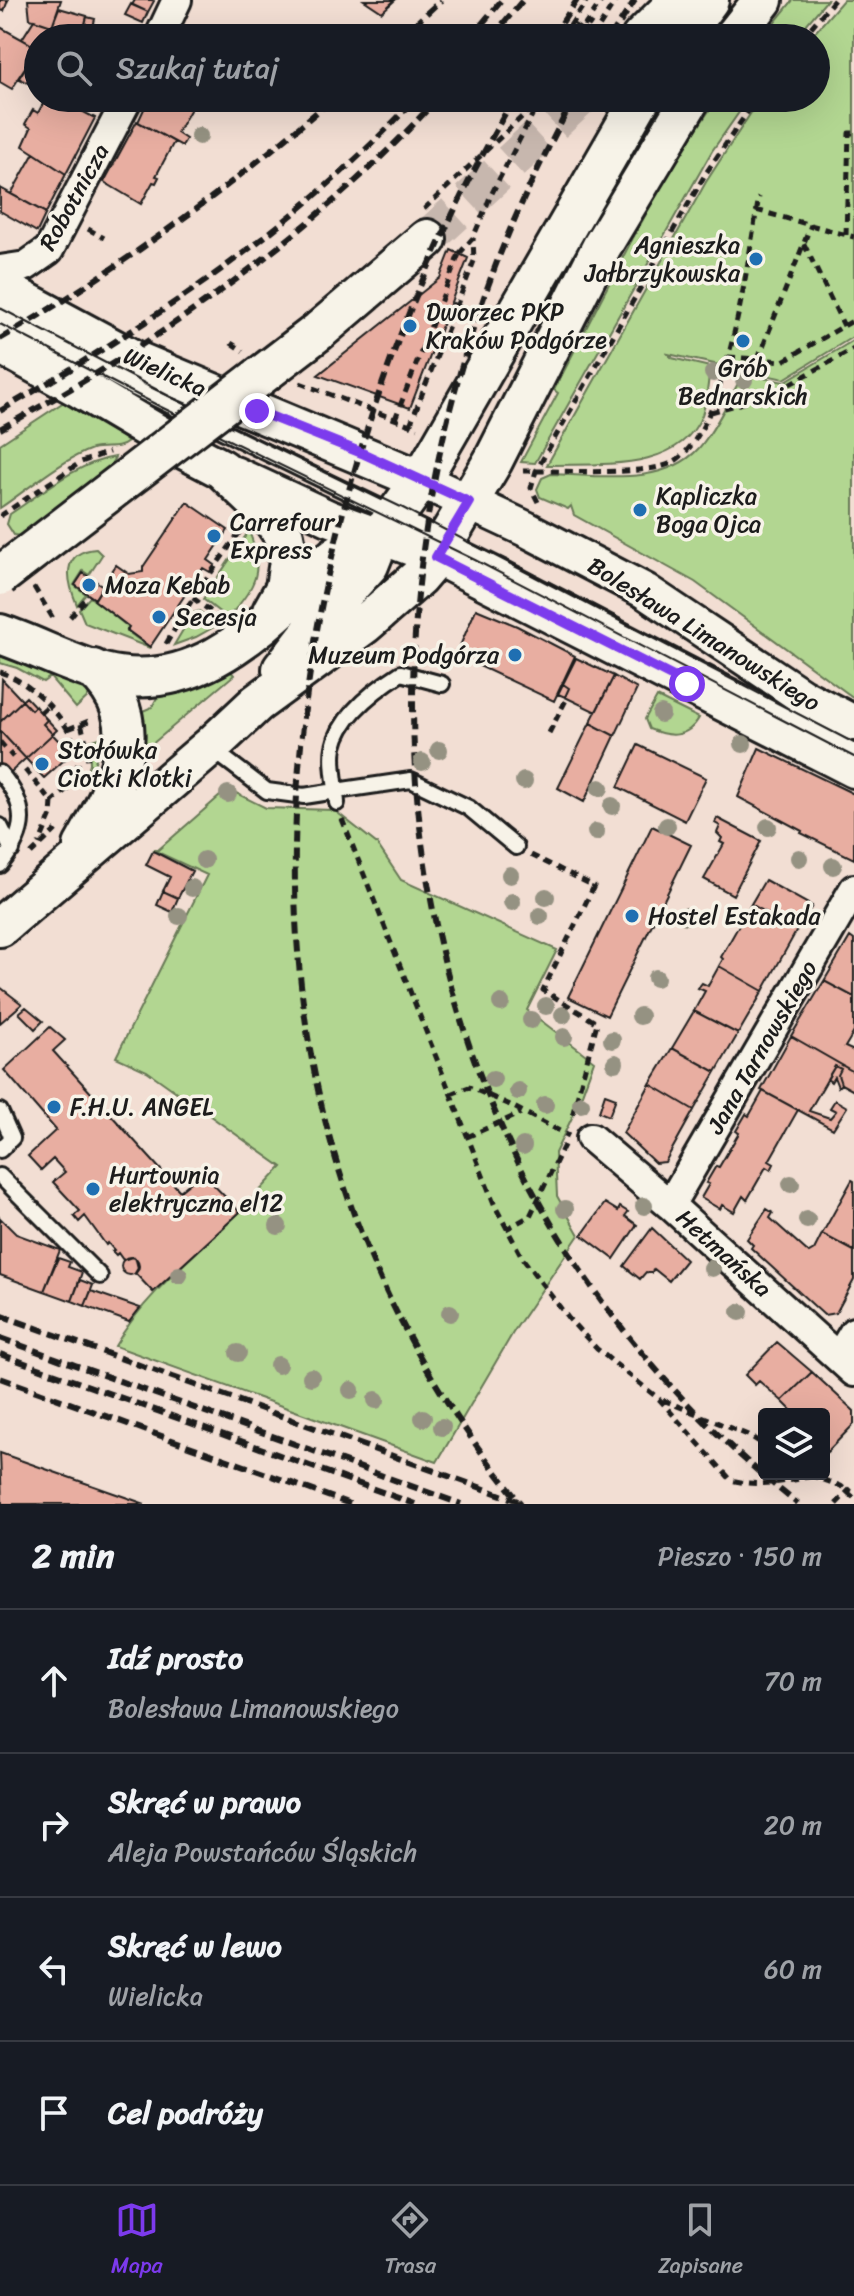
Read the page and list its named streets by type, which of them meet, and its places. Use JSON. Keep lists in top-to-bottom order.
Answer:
{
  "streets": {
    "main road": ["Wielicka"],
    "street": [
      "Robotnicza",
      "Bolesława Limanowskiego",
      "Jana Tarnowskiego",
      "Hetmańska"
    ]
  },
  "crossings": [
    ["Wielicka", "Bolesława Limanowskiego"],
    ["Jana Tarnowskiego", "Hetmańska"]
  ],
  "places": [
    "Agnieszka Jałbrzykowska",
    "Dworzec PKP Kraków Podgórze",
    "Grób Bednarskich",
    "Kapliczka Boga Ojca",
    "Carrefour Express",
    "Moza Kebab",
    "Secesja",
    "Muzeum Podgórza",
    "Stołówka Ciotki Klotki",
    "Hostel Estakada",
    "F.H.U. ANGEL",
    "Hurtownia elektryczna el12"
  ],
  "page": {
    "search": "Szukaj tutaj",
    "heading": ["2 min", "Pieszo · 150 m"],
    "list": [
      ["Idź prosto", "Bolesława Limanowskiego", "70 m"],
      ["Skręć w prawo", "Aleja Powstańców Śląskich", "20 m"],
      ["Skręć w lewo", "Wielicka", "60 m"],
      "Cel podróży"
    ],
    "nav": ["Mapa", "Trasa", "Zapisane"]
  }
}
